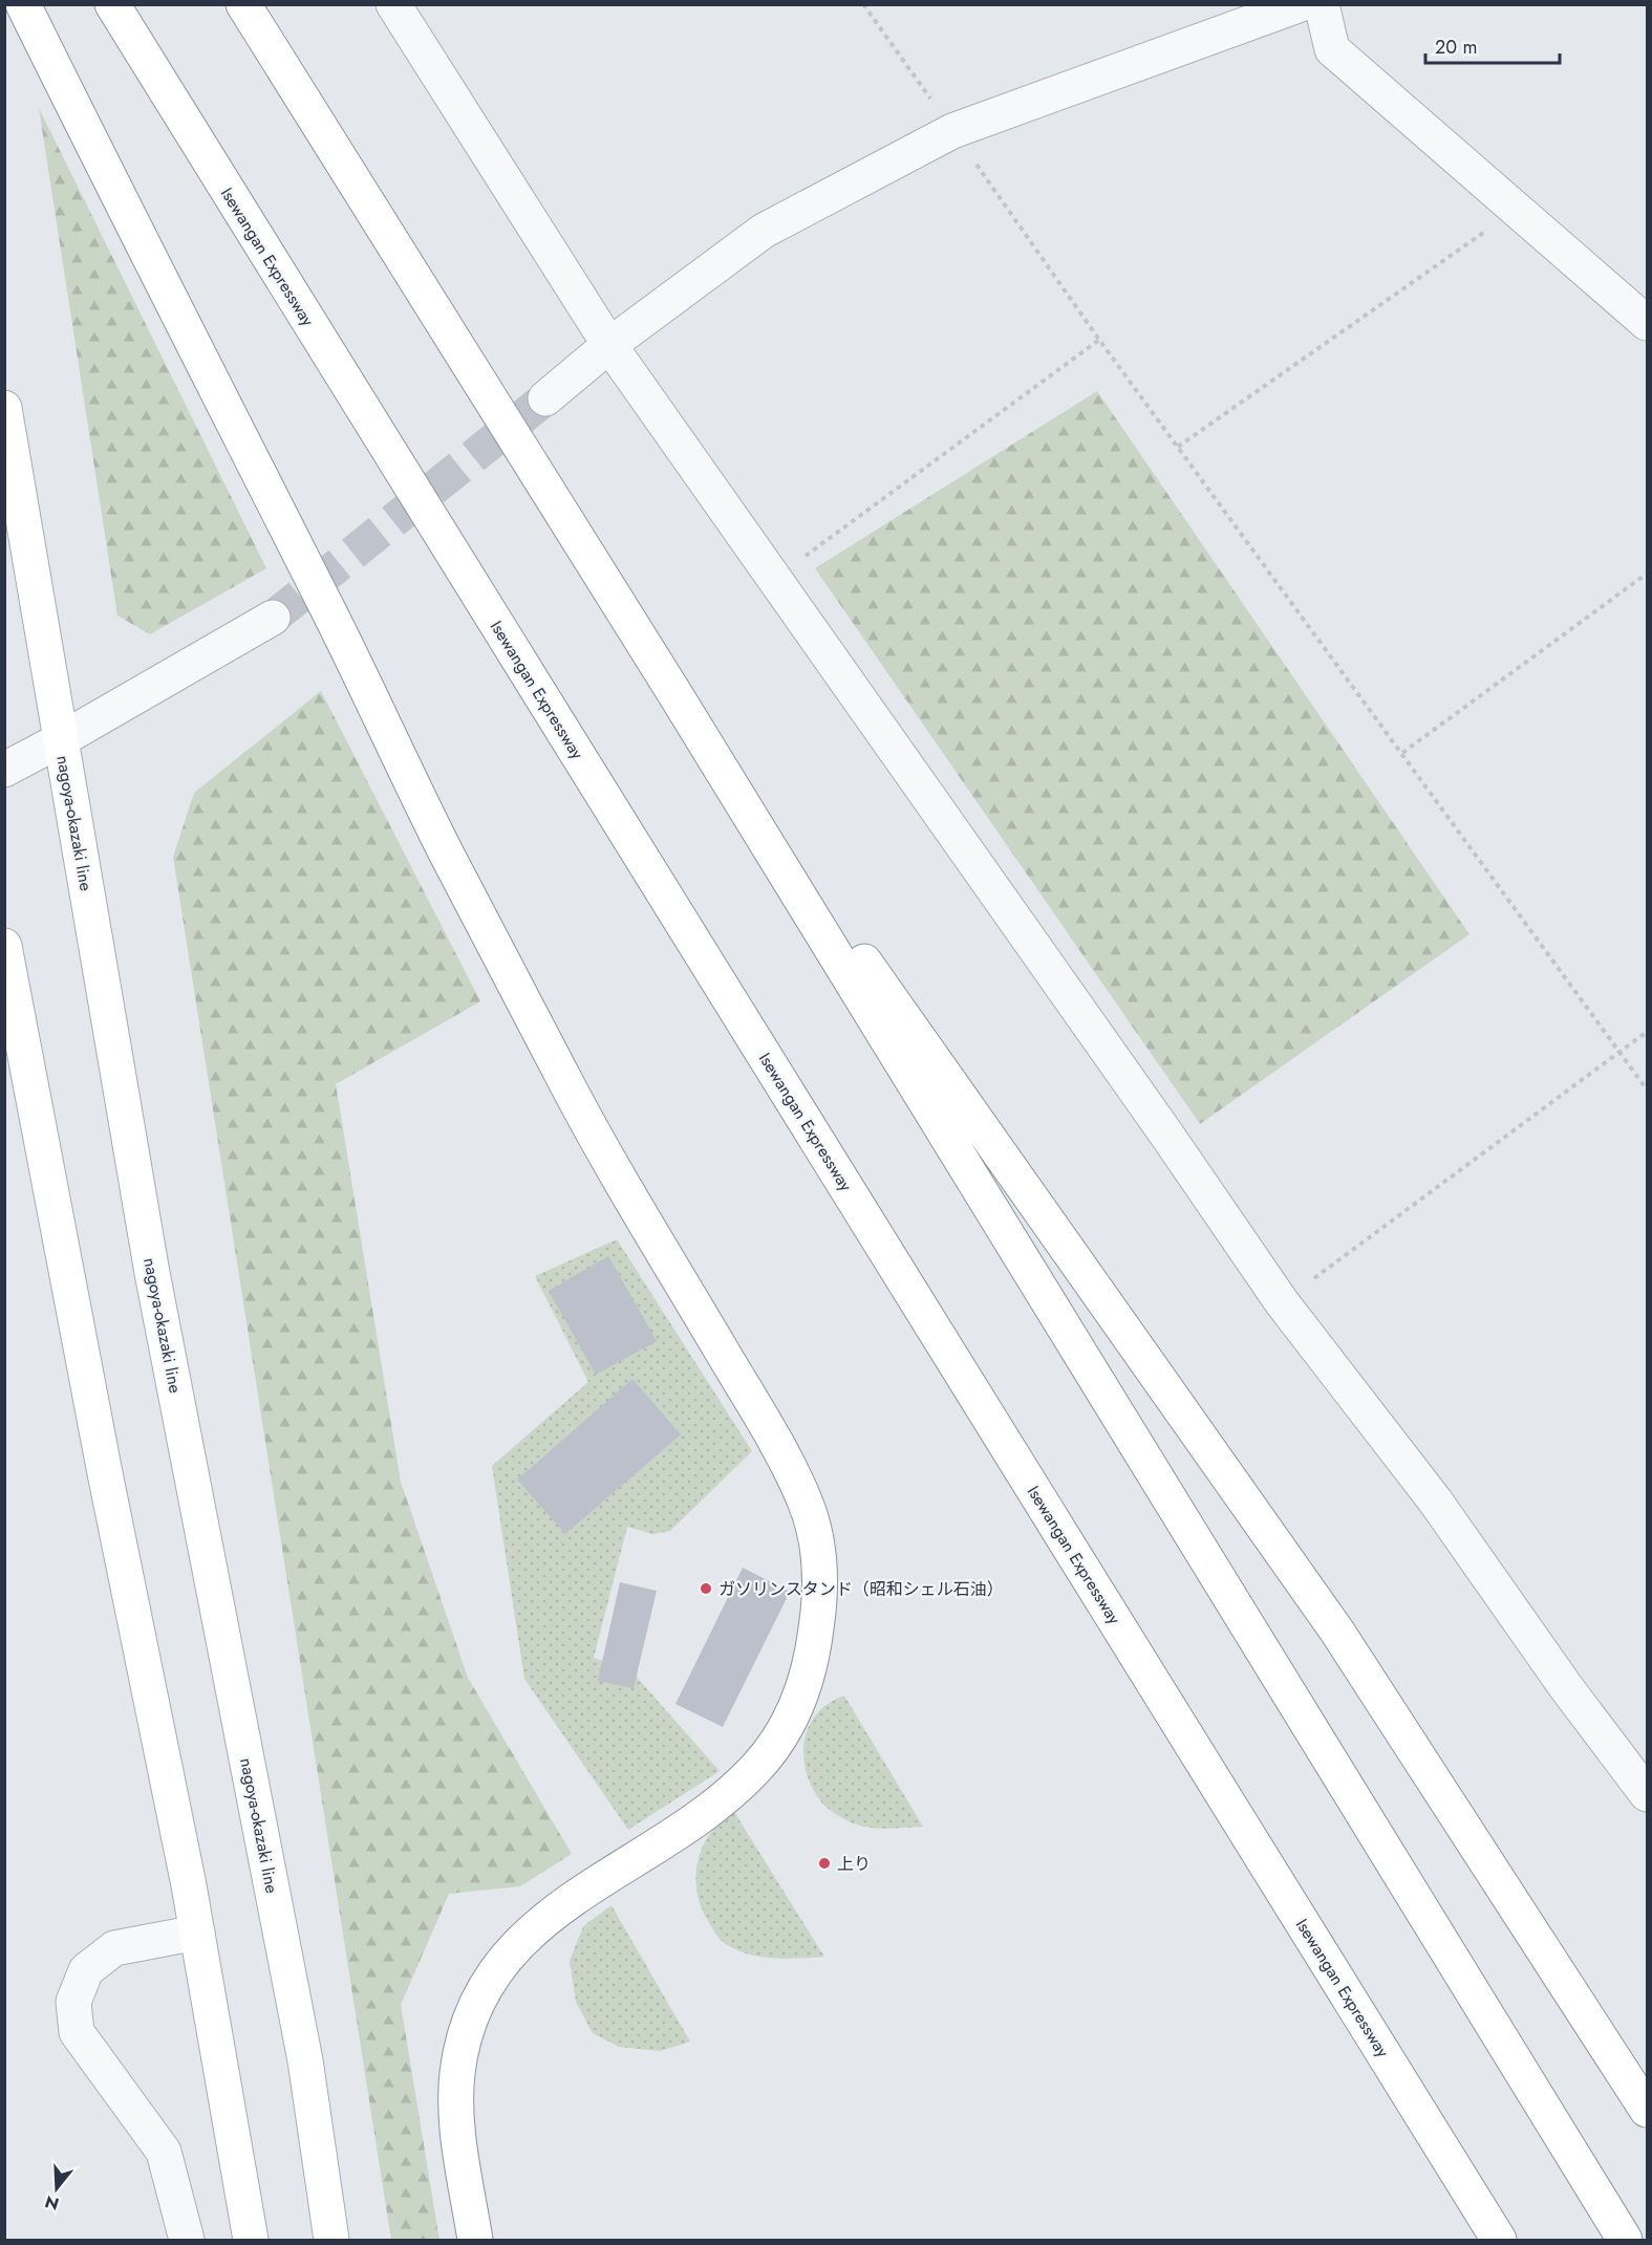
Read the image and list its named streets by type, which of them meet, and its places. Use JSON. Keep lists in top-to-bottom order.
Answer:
{
  "streets": {
    "main road": ["Isewangan Expressway", "nagoya-okazaki line"]
  },
  "places": ["ガソリンスタンド（昭和シェル石油）", "上り"],
  "scale_bar": "20 m",
  "north": "bottom"
}
